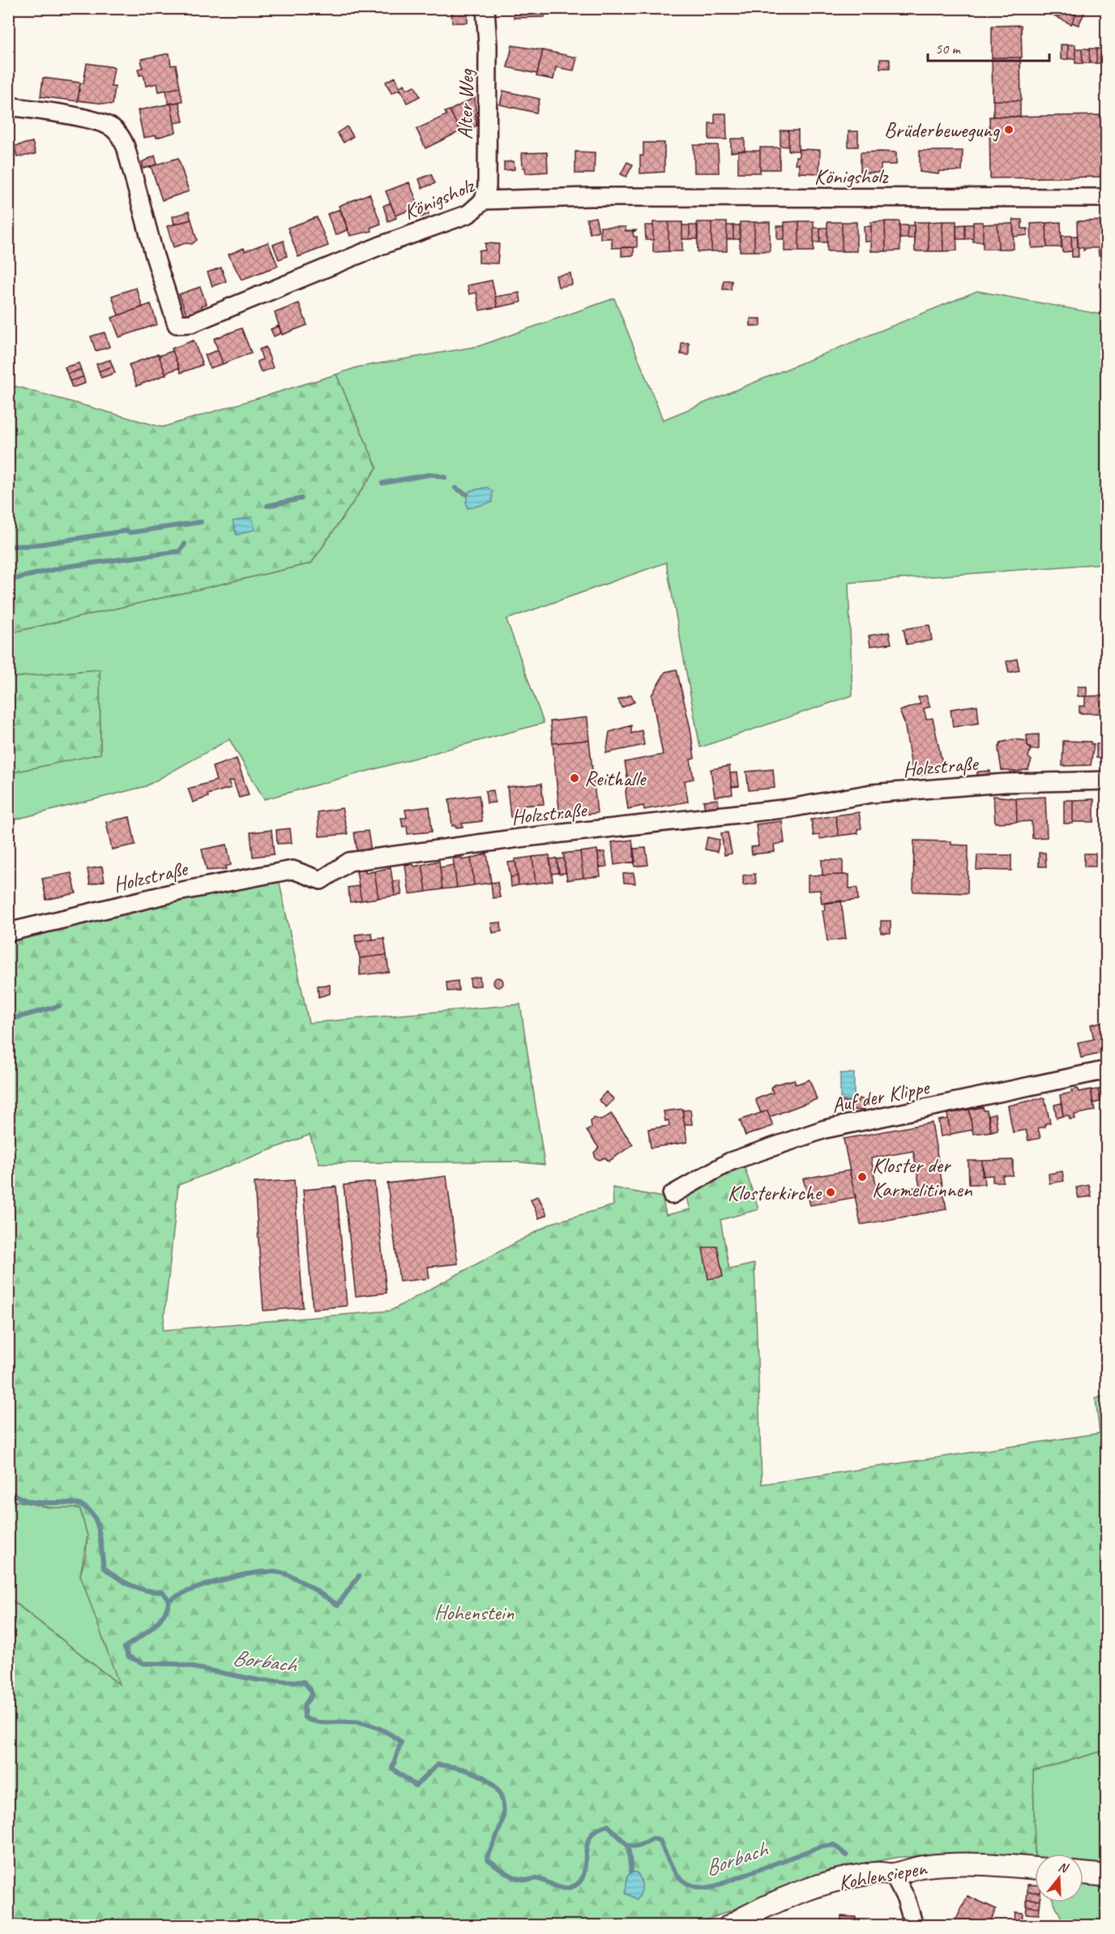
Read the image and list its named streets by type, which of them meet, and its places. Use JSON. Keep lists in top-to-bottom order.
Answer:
{
  "streets": {
    "street": [
      "Alter Weg",
      "Königsholz",
      "Holzstraße",
      "Auf der Klippe",
      "Kohlensiepen"
    ]
  },
  "crossings": [
    ["Alter Weg", "Königsholz"]
  ],
  "water": ["Borbach"],
  "parks": ["Hohenstein"],
  "places": [
    "Brüderbewegung",
    "Reithalle",
    "Kloster der Karmelitinnen",
    "Klosterkirche"
  ],
  "scale_bar": "50 m",
  "north": "top"
}
